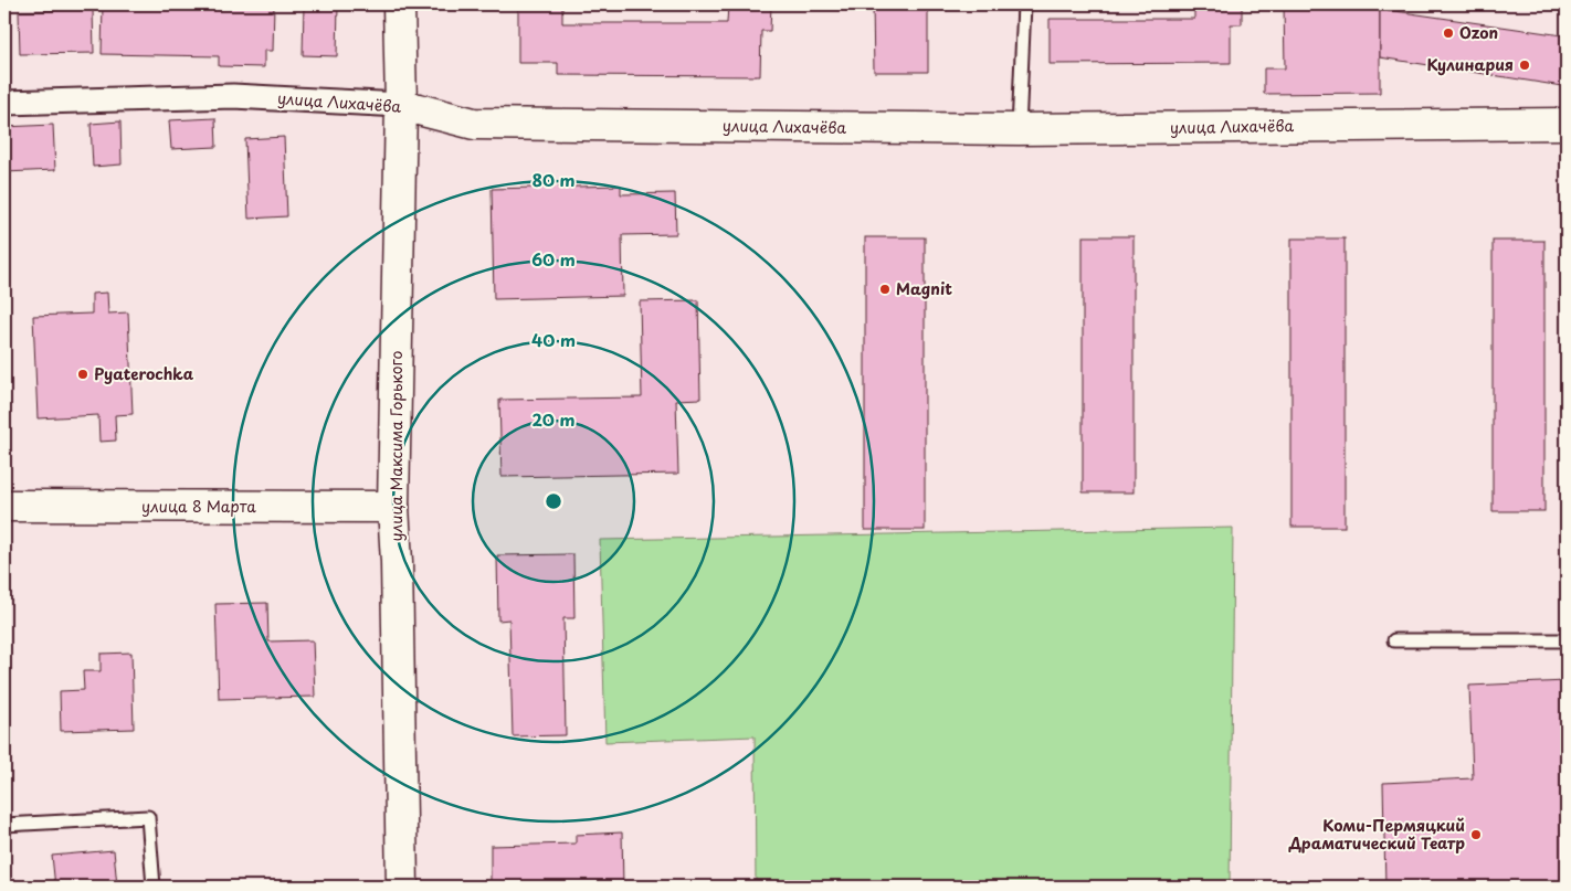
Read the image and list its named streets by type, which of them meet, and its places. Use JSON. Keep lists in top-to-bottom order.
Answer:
{
  "streets": {
    "street": ["улица Лихачёва", "улица Максима Горького", "улица 8 Марта"]
  },
  "crossings": [
    ["улица Лихачёва", "улица Максима Горького"],
    ["улица Максима Горького", "улица 8 Марта"]
  ],
  "places": [
    "Ozon",
    "Кулинария",
    "Magnit",
    "Pyaterochka",
    "Коми-Пермяцкий Драматический Театр"
  ],
  "rings": [
    "80 m",
    "60 m",
    "40 m",
    "20 m"
  ]
}
